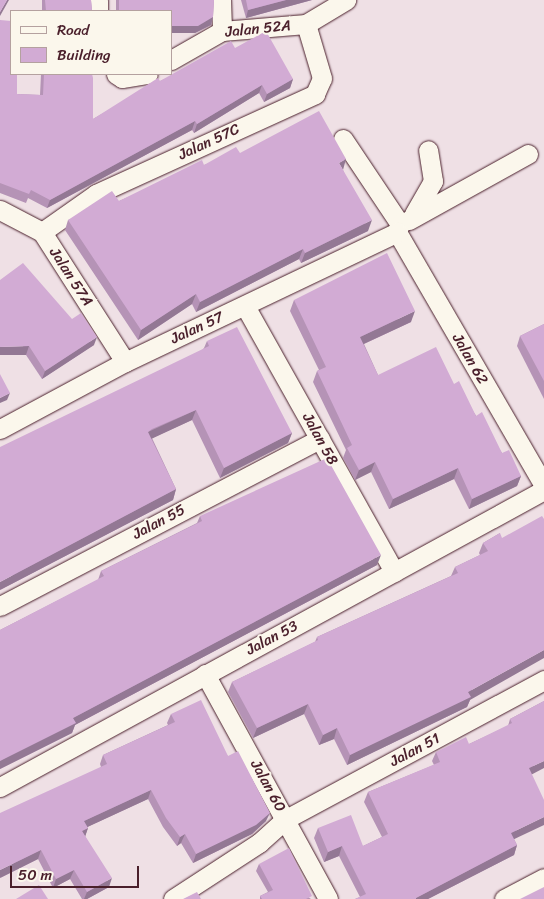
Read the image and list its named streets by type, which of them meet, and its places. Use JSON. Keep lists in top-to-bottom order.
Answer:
{
  "streets": {
    "street": [
      "Jalan 52A",
      "Jalan 57C",
      "Jalan 57A",
      "Jalan 57",
      "Jalan 62",
      "Jalan 58",
      "Jalan 55",
      "Jalan 53",
      "Jalan 51",
      "Jalan 60"
    ]
  },
  "crossings": [
    ["Jalan 52A", "Jalan 57C"],
    ["Jalan 57C", "Jalan 57A"],
    ["Jalan 57A", "Jalan 57"],
    ["Jalan 57", "Jalan 62"],
    ["Jalan 57", "Jalan 58"],
    ["Jalan 62", "Jalan 53"],
    ["Jalan 58", "Jalan 55"],
    ["Jalan 58", "Jalan 53"],
    ["Jalan 53", "Jalan 60"],
    ["Jalan 51", "Jalan 60"]
  ],
  "legend": ["Road", "Building"],
  "scale_bar": "50 m"
}
